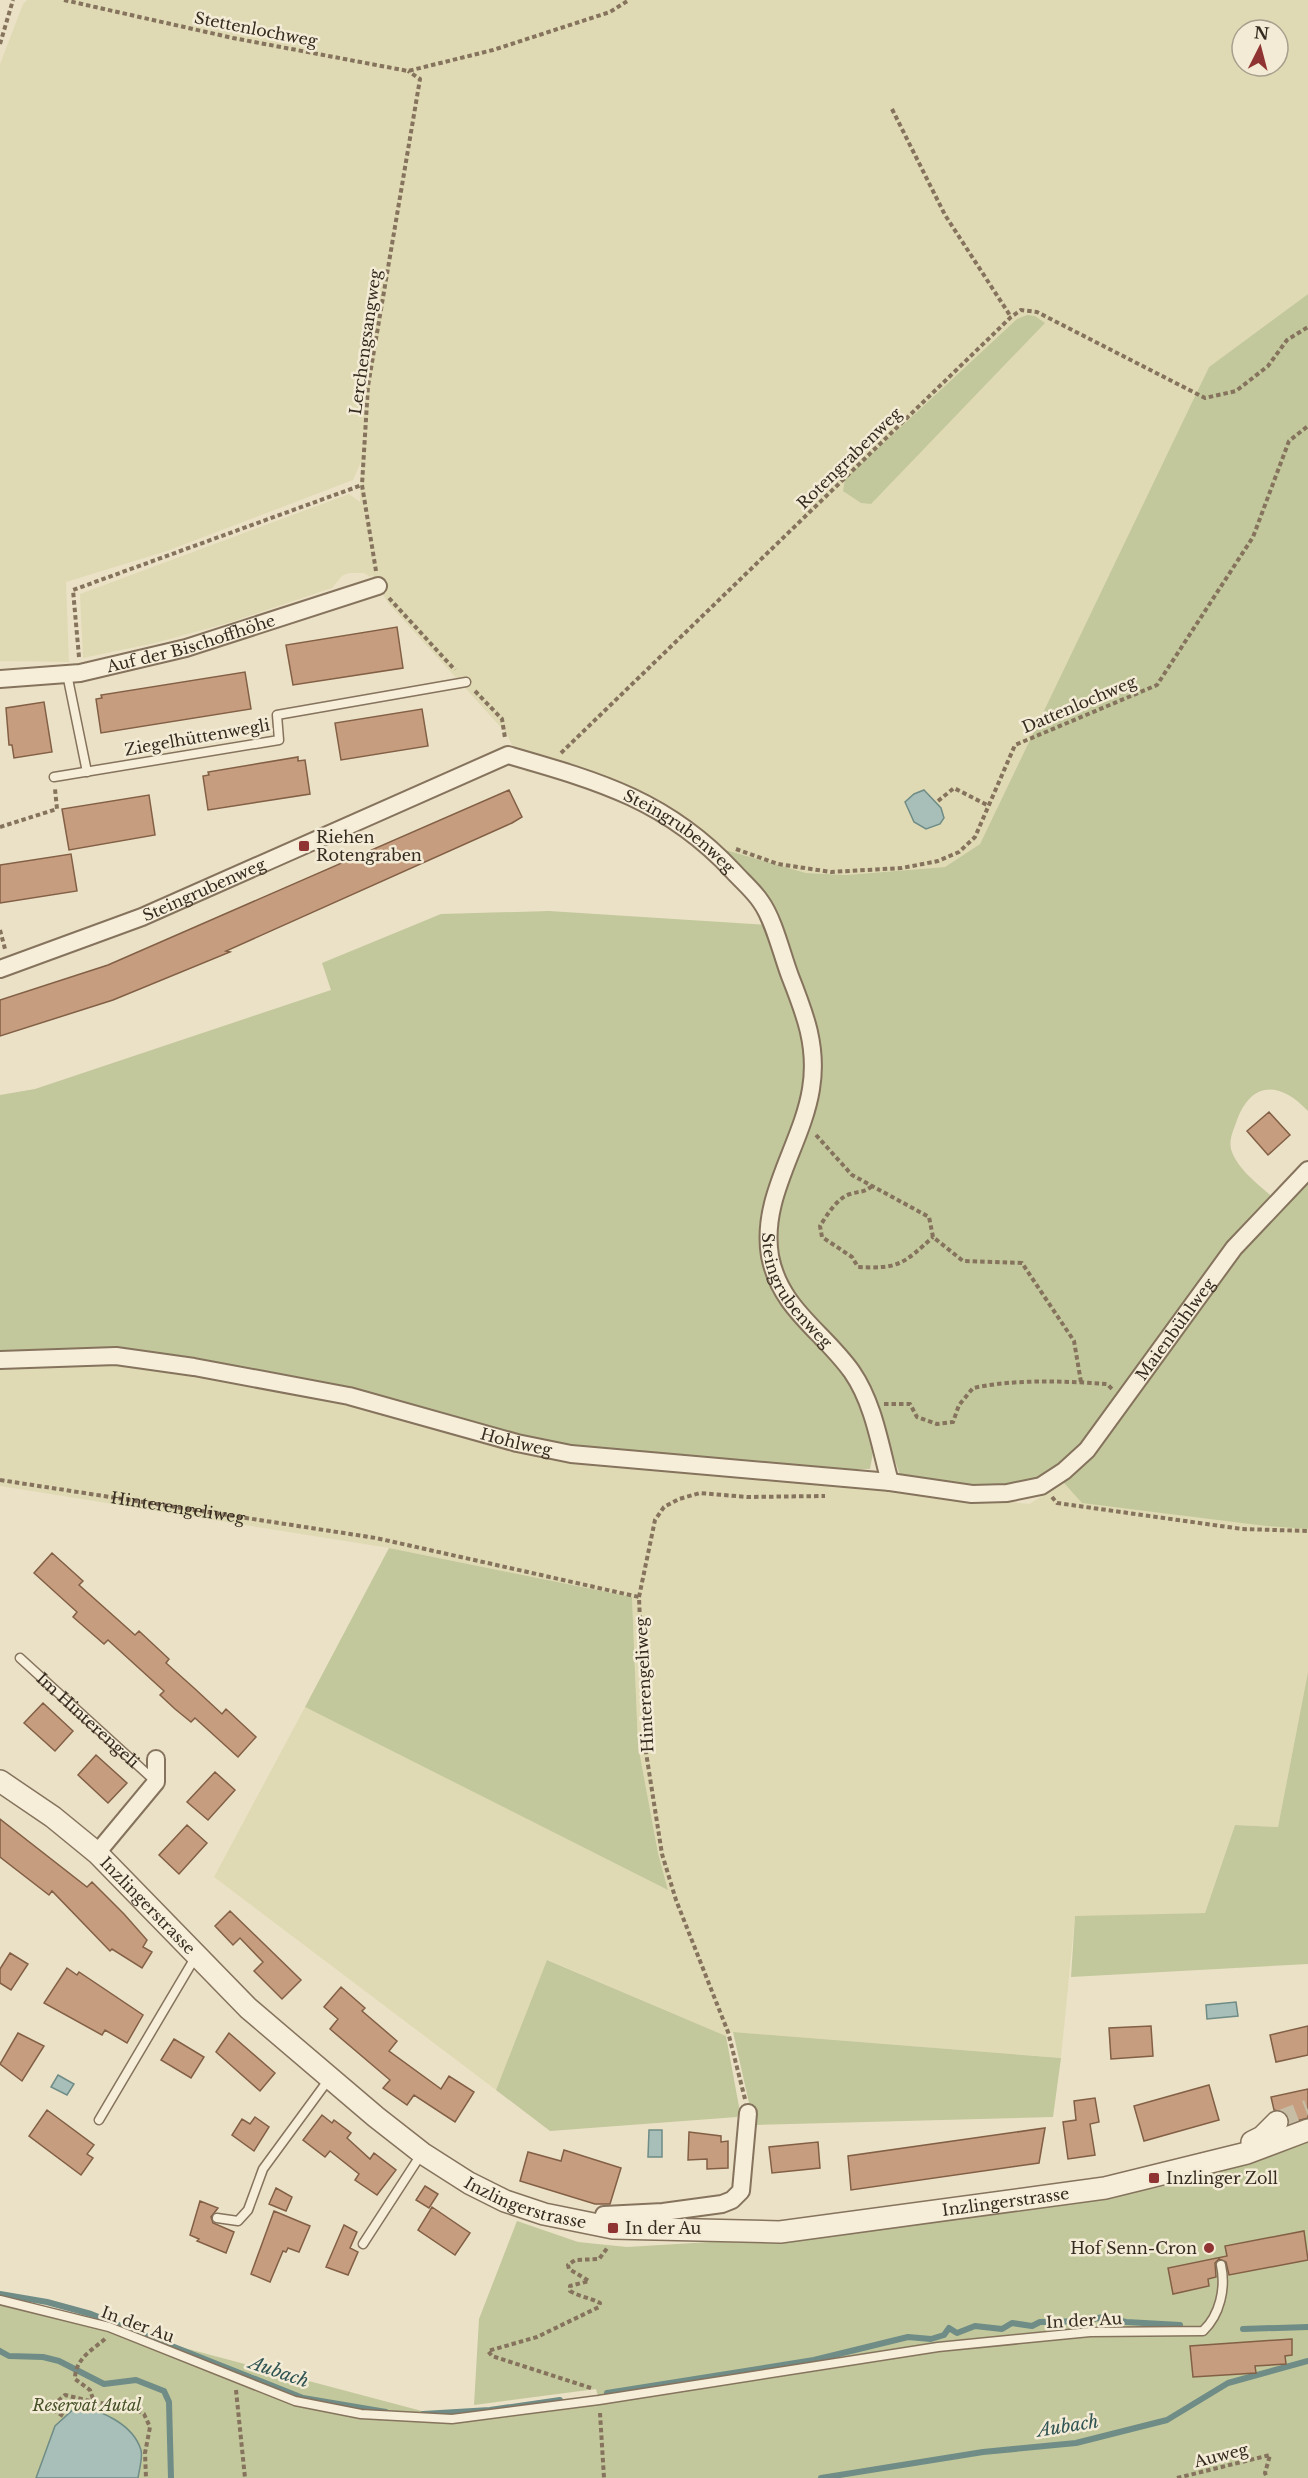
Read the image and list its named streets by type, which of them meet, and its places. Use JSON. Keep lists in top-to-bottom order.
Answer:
{
  "streets": {
    "street": [
      "Auf der Bischoffhöhe",
      "Steingrubenweg",
      "Maienbühlweg",
      "Hohlweg",
      "Im Hinterengeli",
      "Inzlingerstrasse"
    ],
    "lane": ["Ziegelhüttenwegli", "In der Au"],
    "path": [
      "Stettenlochweg",
      "Lerchengsangweg",
      "Rotengrabenweg",
      "Dattenlochweg",
      "Hinterengeliweg",
      "Auweg"
    ]
  },
  "crossings": [
    ["Stettenlochweg", "Lerchengsangweg"],
    ["Lerchengsangweg", "Auf der Bischoffhöhe"],
    ["Rotengrabenweg", "Steingrubenweg"],
    ["Dattenlochweg", "Steingrubenweg"],
    ["Steingrubenweg", "Hohlweg"],
    ["Maienbühlweg", "Hohlweg"]
  ],
  "water": ["Aubach"],
  "parks": ["Reservat Autal"],
  "places": {
    "transit": ["Riehen Rotengraben", "Inzlinger Zoll", "In der Au"],
    "other": ["Hof Senn-Cron"]
  },
  "north": "top"
}
